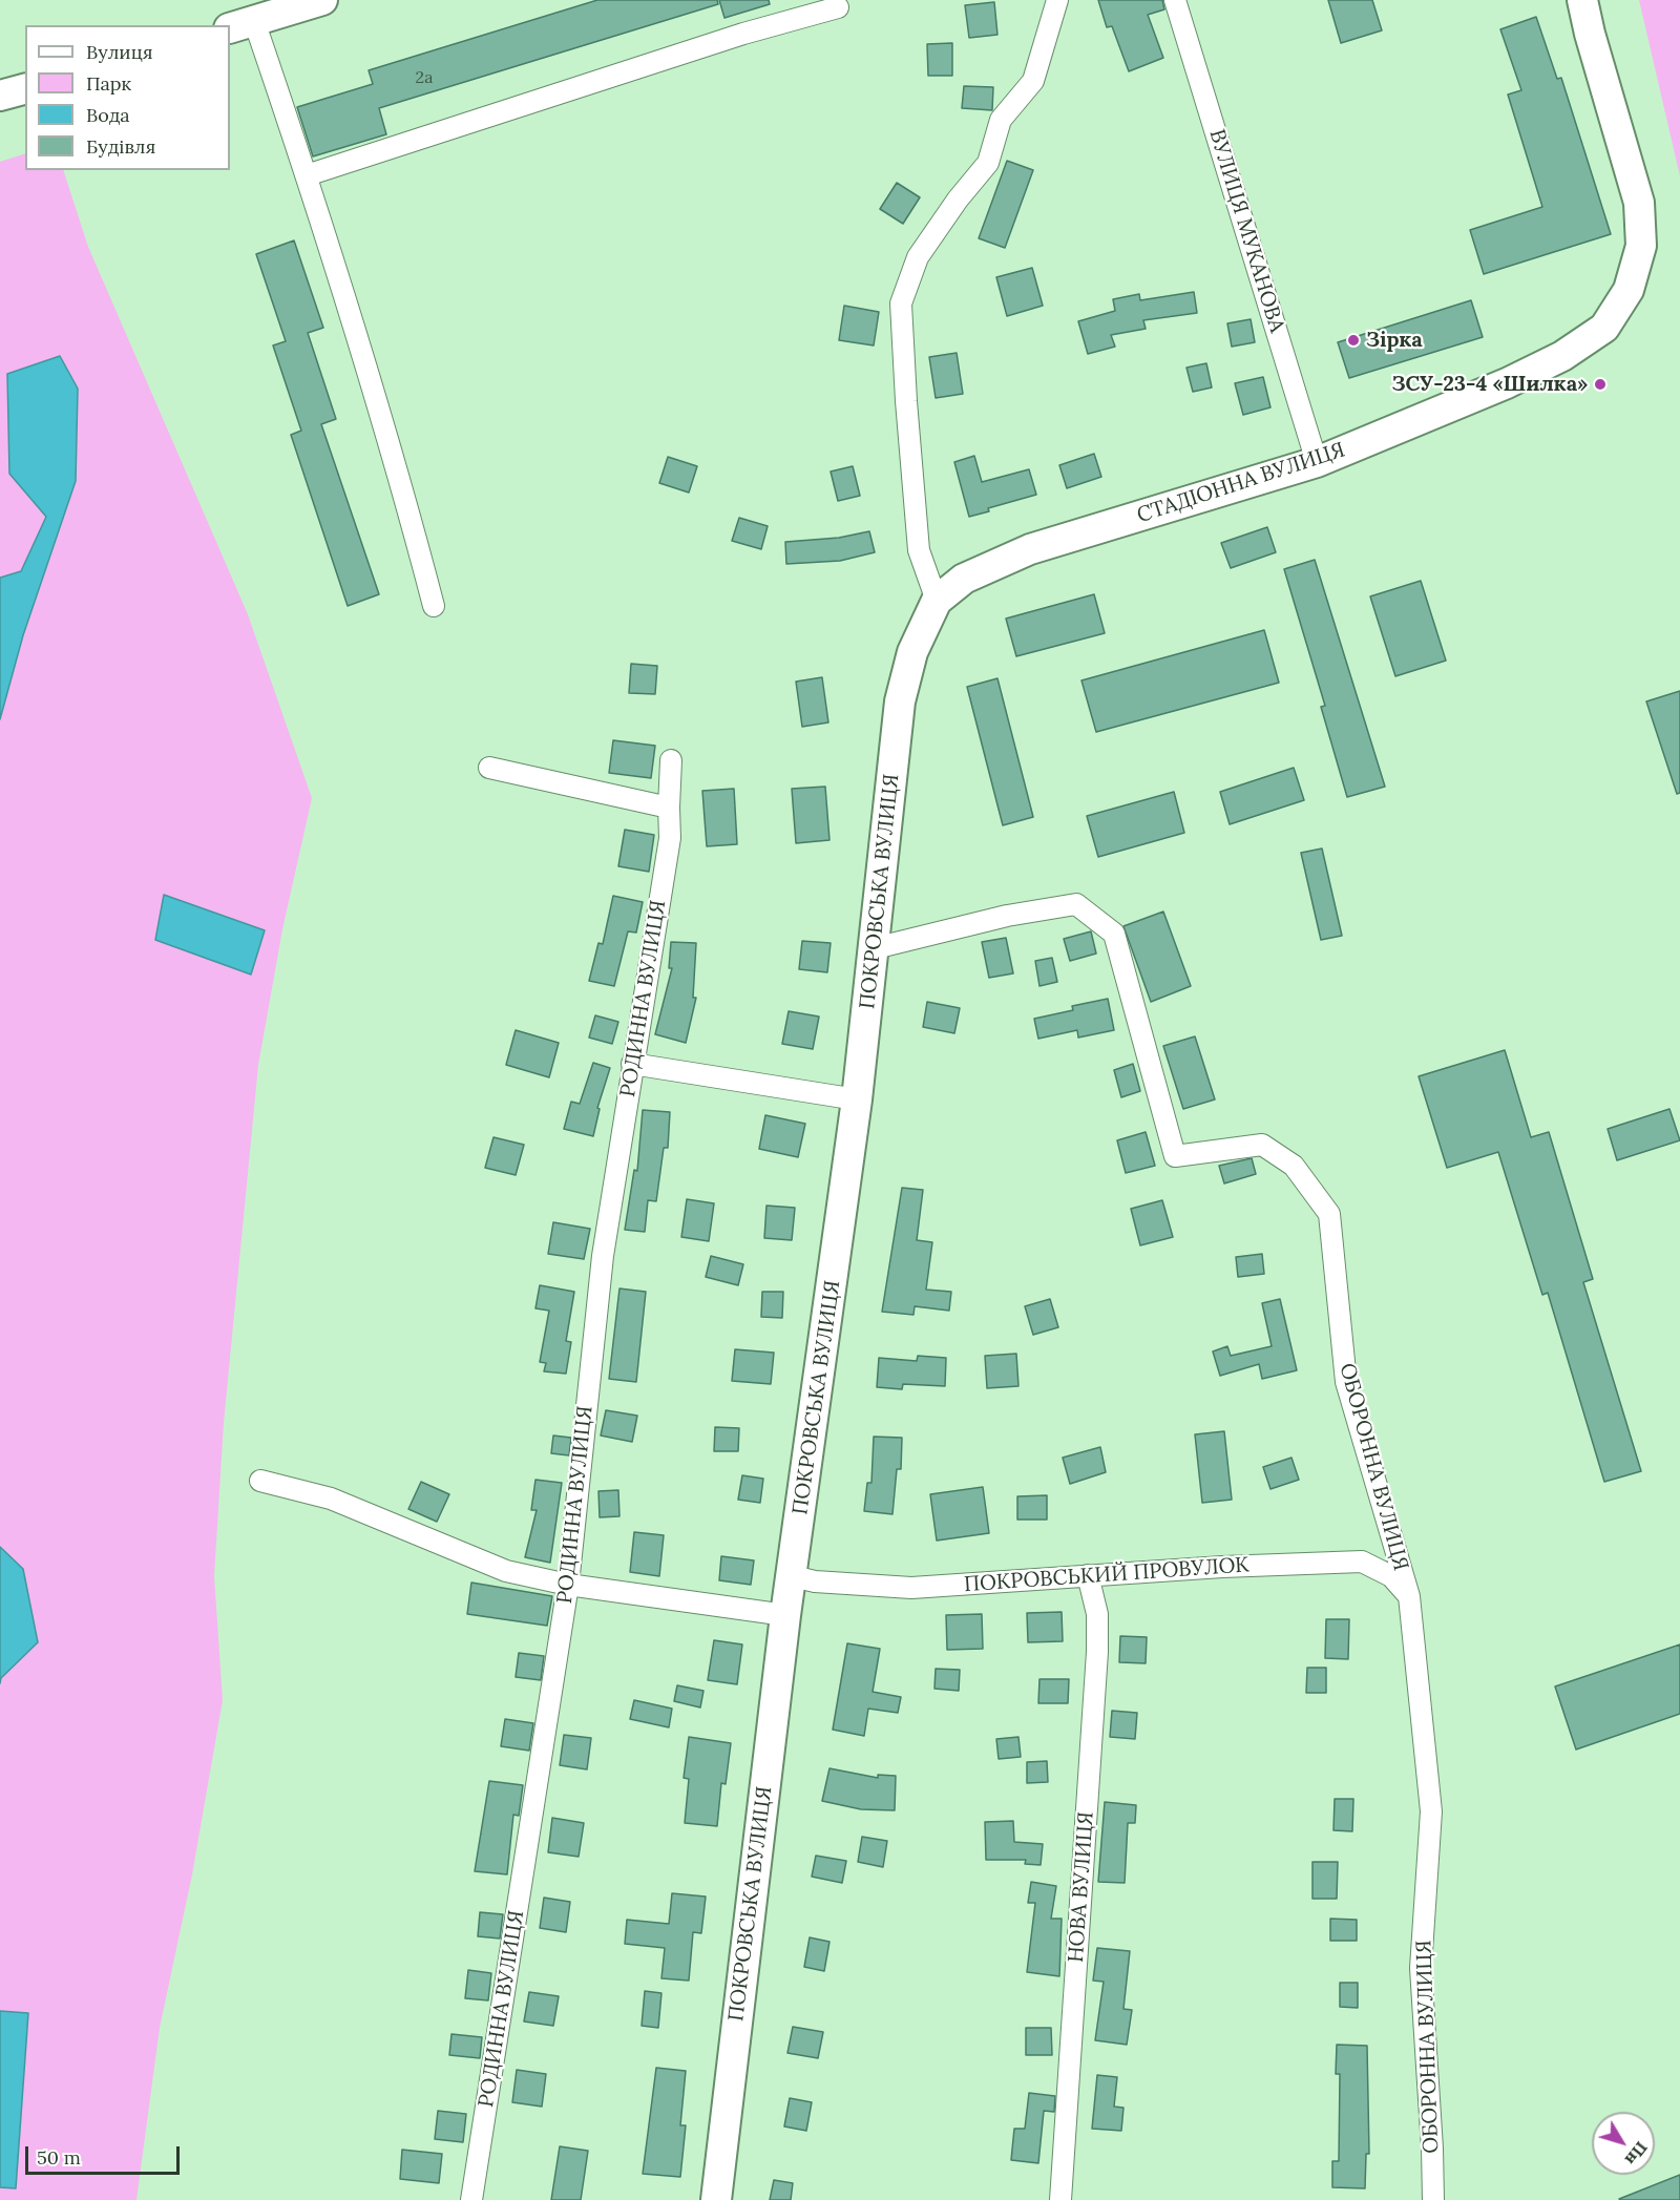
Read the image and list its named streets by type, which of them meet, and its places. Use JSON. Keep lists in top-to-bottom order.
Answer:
{
  "streets": {
    "street": [
      "ВУЛИЦЯ МУКАНОВА",
      "СТАДІОННА ВУЛИЦЯ",
      "ПОКРОВСЬКА ВУЛИЦЯ",
      "РОДИННА ВУЛИЦЯ",
      "ОБОРОННА ВУЛИЦЯ",
      "ПОКРОВСЬКИЙ ПРОВУЛОК",
      "НОВА ВУЛИЦЯ"
    ]
  },
  "crossings": [
    ["ВУЛИЦЯ МУКАНОВА", "СТАДІОННА ВУЛИЦЯ"],
    ["СТАДІОННА ВУЛИЦЯ", "ПОКРОВСЬКА ВУЛИЦЯ"],
    ["ПОКРОВСЬКА ВУЛИЦЯ", "ОБОРОННА ВУЛИЦЯ"],
    ["ПОКРОВСЬКА ВУЛИЦЯ", "ПОКРОВСЬКИЙ ПРОВУЛОК"],
    ["ОБОРОННА ВУЛИЦЯ", "ПОКРОВСЬКИЙ ПРОВУЛОК"],
    ["ПОКРОВСЬКИЙ ПРОВУЛОК", "НОВА ВУЛИЦЯ"]
  ],
  "places": ["Зірка", "ЗСУ-23-4 «Шилка»"],
  "house_numbers": ["2а"],
  "legend": [
    "Вулиця",
    "Парк",
    "Вода",
    "Будівля"
  ],
  "scale_bar": "50 m",
  "north": "bottom right"
}
